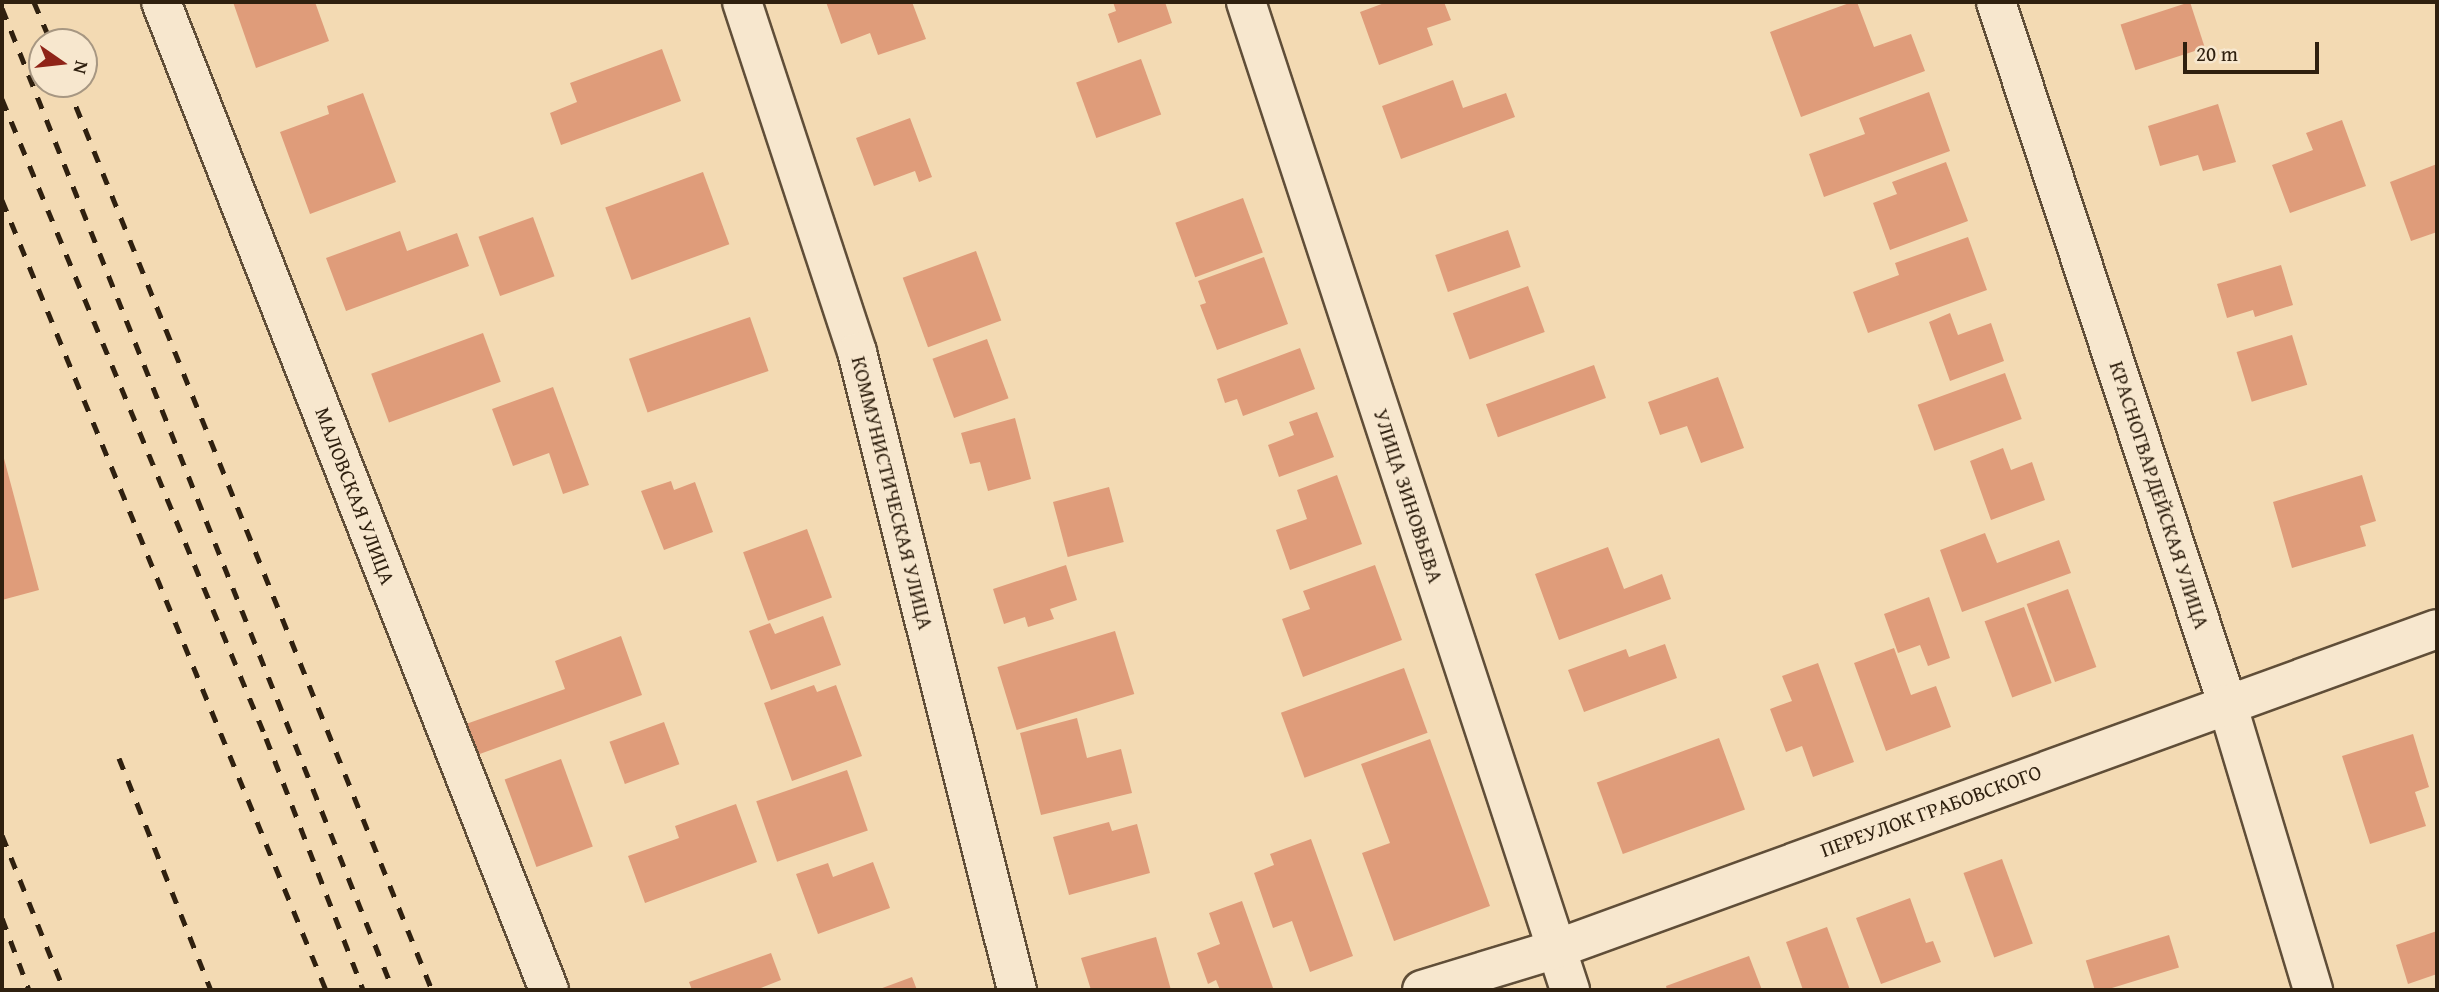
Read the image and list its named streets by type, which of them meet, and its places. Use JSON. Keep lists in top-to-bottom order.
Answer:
{
  "streets": {
    "street": [
      "КОММУНИСТИЧЕСКАЯ УЛИЦА",
      "КРАСНОГВАРДЕЙСКАЯ УЛИЦА",
      "МАЛОВСКАЯ УЛИЦА",
      "УЛИЦА ЗИНОВЬЕВА",
      "ПЕРЕУЛОК ГРАБОВСКОГО"
    ]
  },
  "crossings": [
    ["КРАСНОГВАРДЕЙСКАЯ УЛИЦА", "ПЕРЕУЛОК ГРАБОВСКОГО"],
    ["УЛИЦА ЗИНОВЬЕВА", "ПЕРЕУЛОК ГРАБОВСКОГО"]
  ],
  "scale_bar": "20 m",
  "north": "right"
}
